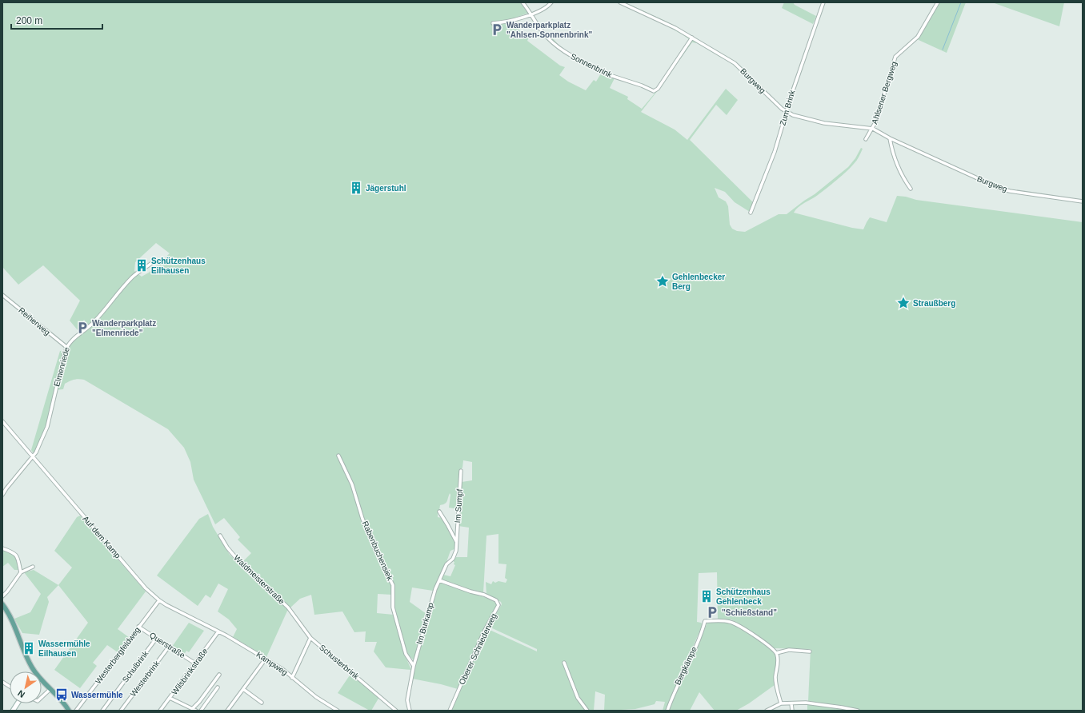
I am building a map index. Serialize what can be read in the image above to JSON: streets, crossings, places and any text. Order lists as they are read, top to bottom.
{
  "streets": {
    "street": [
      "Sonnenbrink",
      "Burgweg",
      "Ahlsener Bergweg",
      "Zum Brink",
      "Reiherweg",
      "Elmenriede",
      "Im Sumpf",
      "Auf dem Kamp",
      "Rabenbuchensiek",
      "Waldmeisterstraße",
      "Im Burkamp",
      "Querstraße",
      "Oberer Schniederweg",
      "Westerbergfeldweg",
      "Schusterbrink",
      "Kampweg",
      "Bergkämpe",
      "Schulbrink",
      "Wilsbrinkstraße",
      "Westerbrink"
    ]
  },
  "crossings": [
    ["Sonnenbrink", "Burgweg"],
    ["Burgweg", "Ahlsener Bergweg"],
    ["Burgweg", "Zum Brink"],
    ["Reiherweg", "Elmenriede"],
    ["Elmenriede", "Auf dem Kamp"],
    ["Im Sumpf", "Im Burkamp"],
    ["Auf dem Kamp", "Westerbergfeldweg"],
    ["Auf dem Kamp", "Kampweg"],
    ["Auf dem Kamp", "Wilsbrinkstraße"],
    ["Rabenbuchensiek", "Im Burkamp"],
    ["Waldmeisterstraße", "Schusterbrink"],
    ["Im Burkamp", "Oberer Schniederweg"],
    ["Querstraße", "Westerbergfeldweg"],
    ["Querstraße", "Schulbrink"],
    ["Querstraße", "Wilsbrinkstraße"],
    ["Querstraße", "Westerbrink"],
    ["Kampweg", "Wilsbrinkstraße"]
  ],
  "places": {
    "parking": ["Wanderparkplatz \"Ahlsen-Sonnenbrink\"", "Wanderparkplatz \"Elmenriede\"", "\"Schießstand\""],
    "building": [
      "Jägerstuhl",
      "Schützenhaus Eilhausen",
      "Schützenhaus Gehlenbeck",
      "Wassermühle Eilhausen"
    ],
    "place": ["Gehlenbecker Berg", "Straußberg"],
    "bus stop": ["Wassermühle"]
  },
  "scale_bar": "200 m",
  "north": "bottom left"
}
